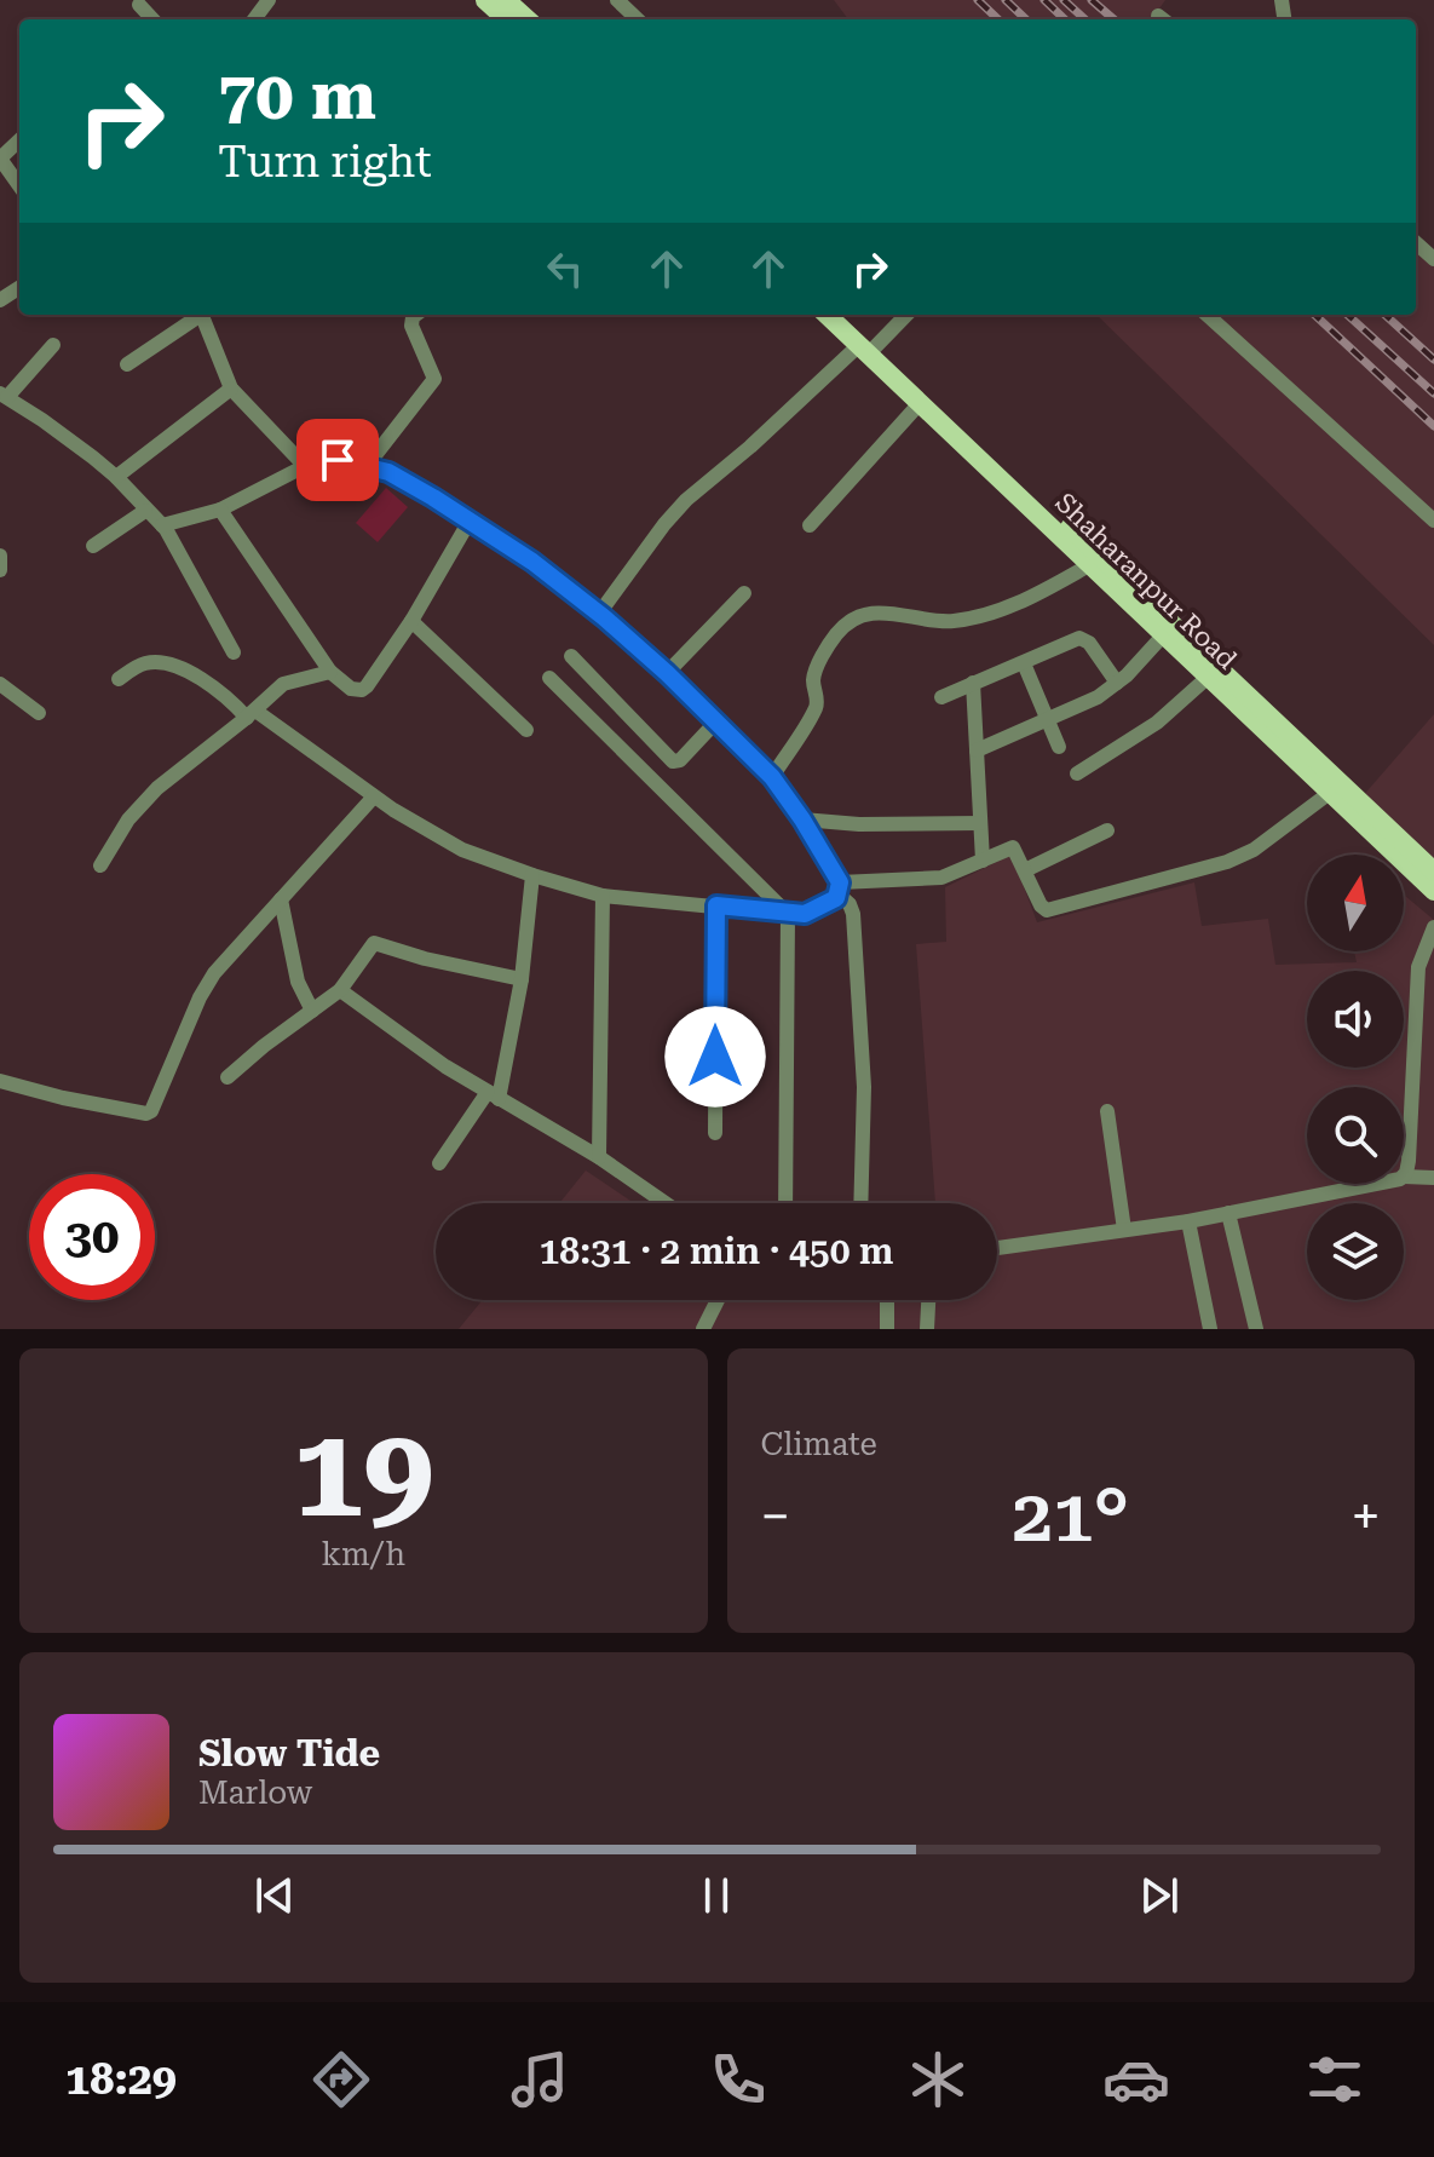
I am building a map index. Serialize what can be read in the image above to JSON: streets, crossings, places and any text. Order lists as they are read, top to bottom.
{
  "streets": {
    "main road": ["Shaharanpur Road"]
  },
  "north": "top",
  "page": {
    "turn": ["70 m", "Turn right"],
    "limit": "30",
    "trip": "18:31 · 2 min · 450 m",
    "tile": [
      ["19", "km/h"],
      "Climate"
    ],
    "heat": ["−", "21°", "+"],
    "song": ["Slow Tide", "Marlow"],
    "tabs": "18:29"
  }
}
